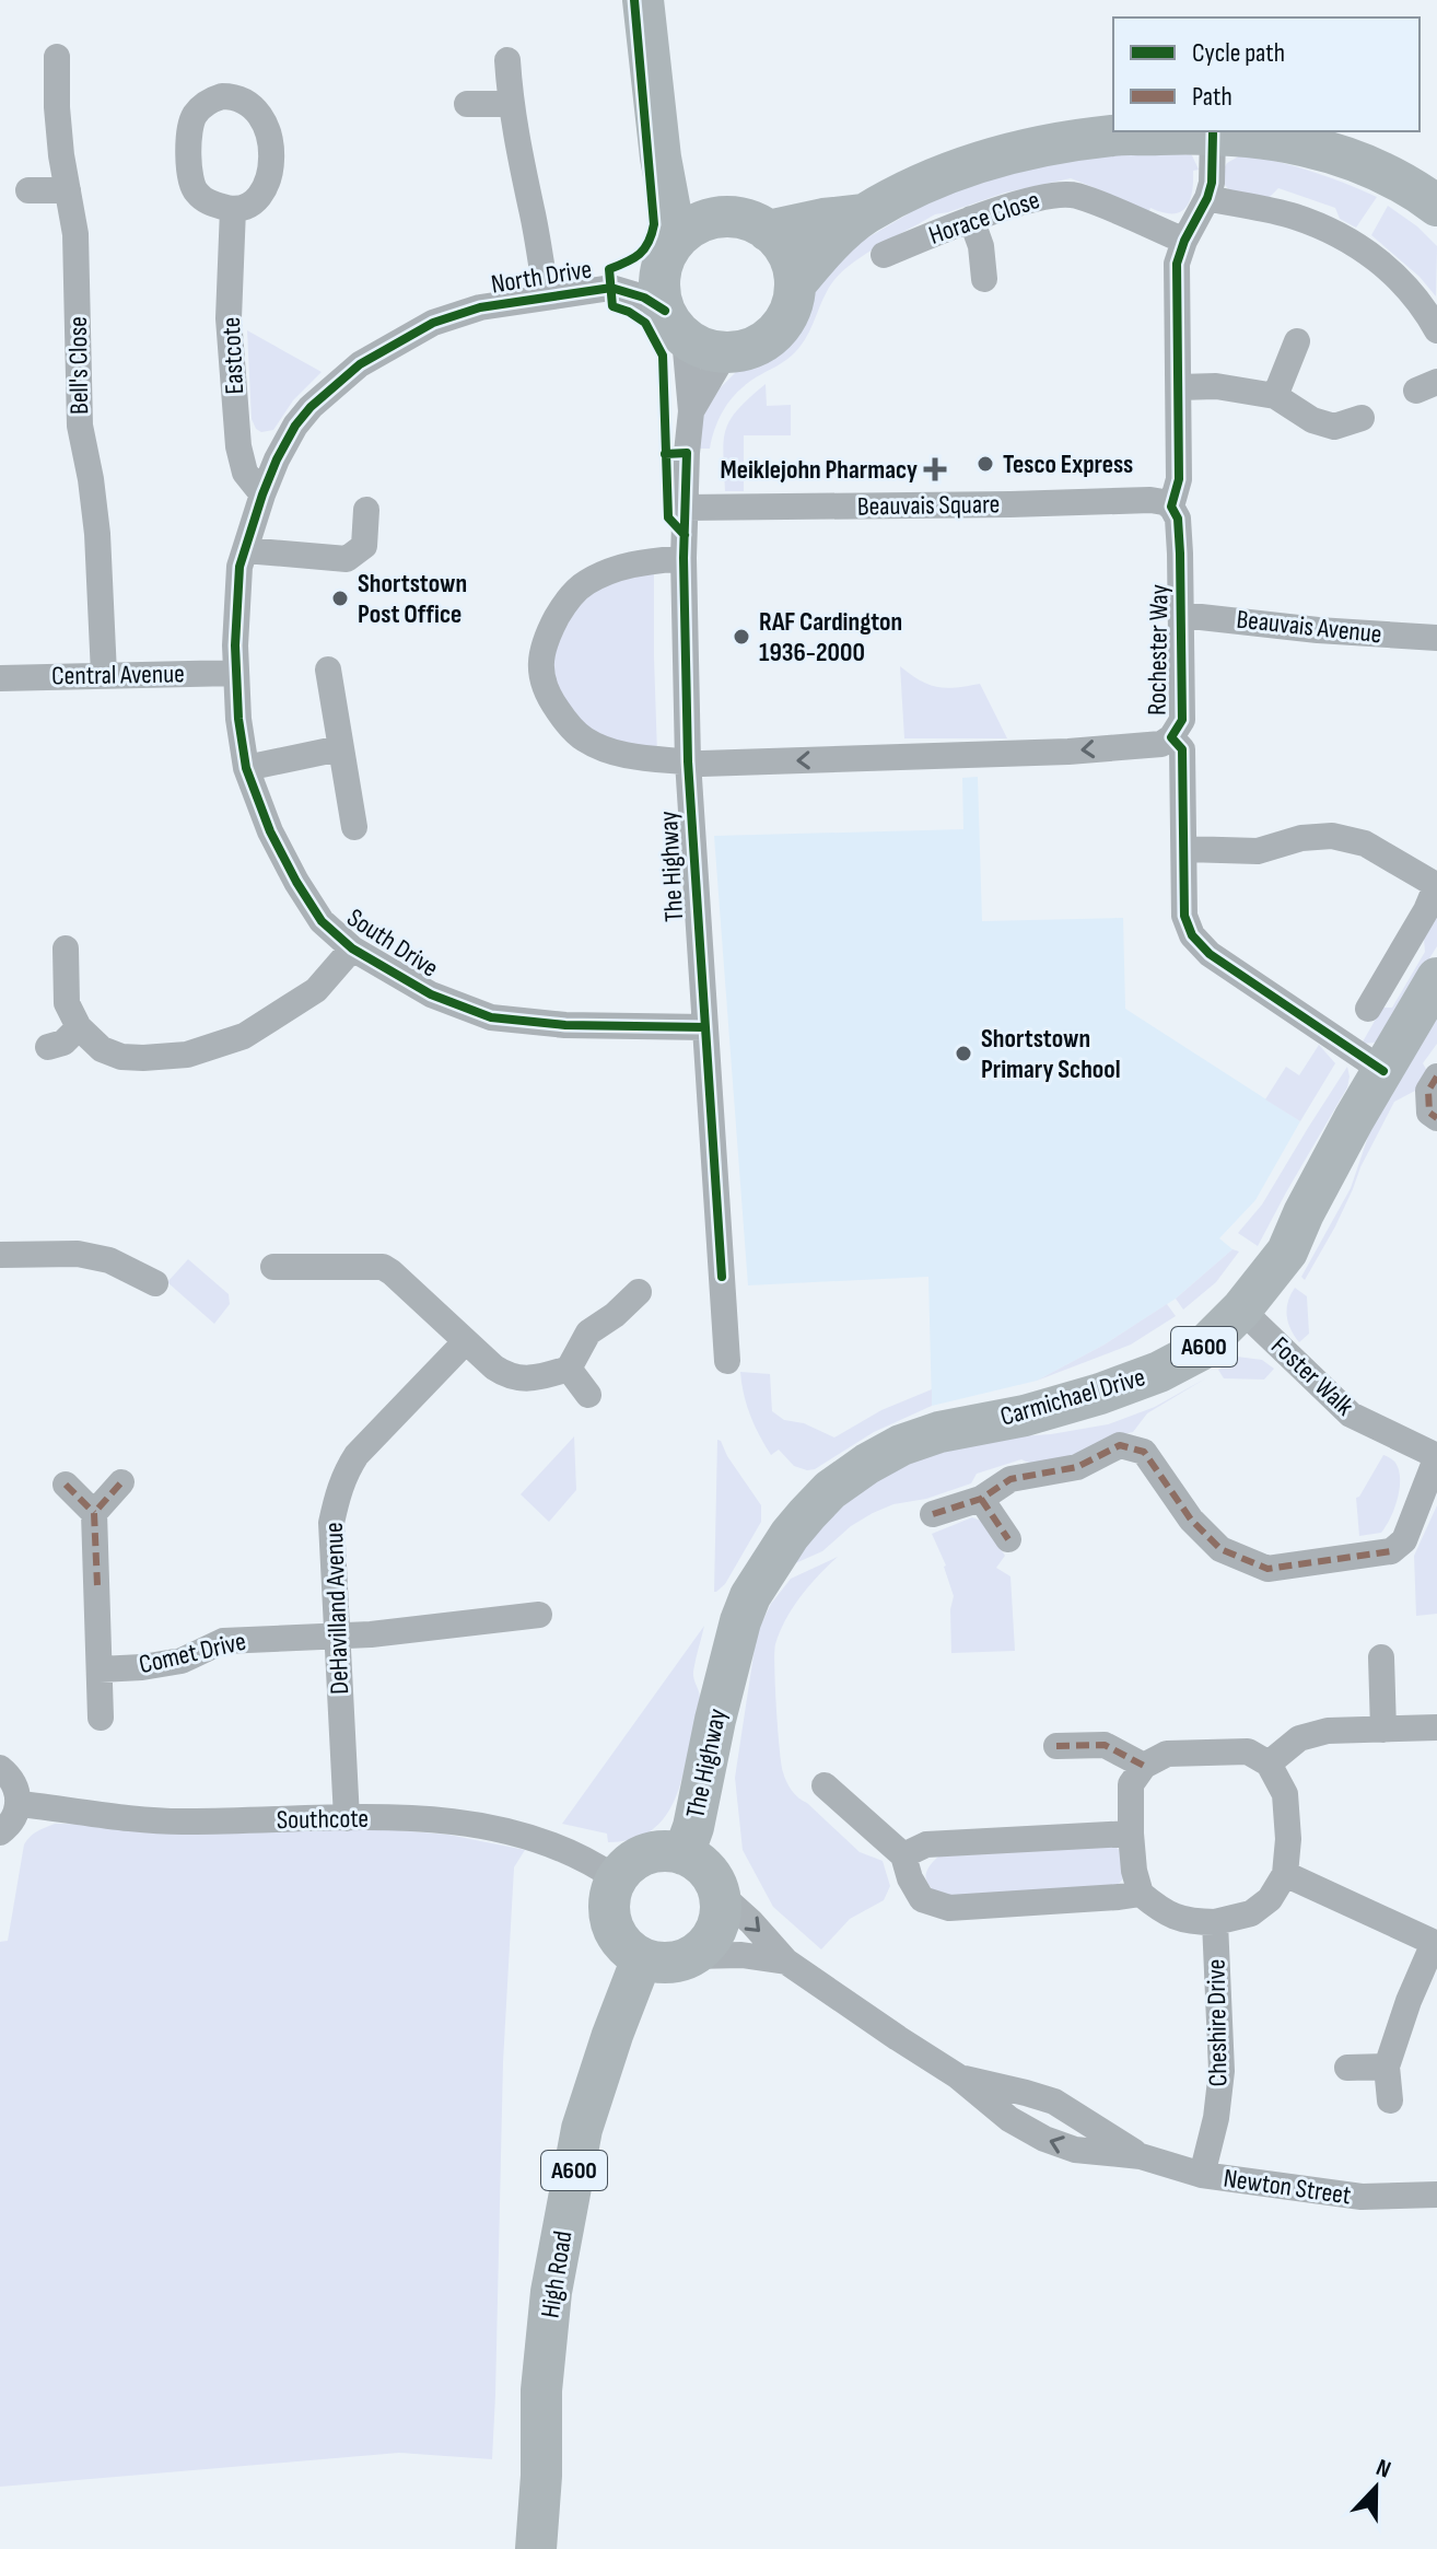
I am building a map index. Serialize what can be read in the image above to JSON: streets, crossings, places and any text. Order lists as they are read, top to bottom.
{
  "streets": {
    "main road": [
      "The Highway",
      "A600",
      "Carmichael Drive",
      "High Road"
    ],
    "street": [
      "Horace Close",
      "North Drive",
      "Eastcote",
      "Bell's Close",
      "Beauvais Square",
      "Beauvais Avenue",
      "Rochester Way",
      "Central Avenue",
      "South Drive",
      "Foster Walk",
      "DeHavilland Avenue",
      "Comet Drive",
      "Southcote",
      "Cheshire Drive",
      "Newton Street"
    ]
  },
  "crossings": [
    ["Horace Close", "Rochester Way"],
    ["North Drive", "Eastcote"],
    ["North Drive", "Central Avenue"],
    ["North Drive", "The Highway"],
    ["North Drive", "South Drive"],
    ["Bell's Close", "Central Avenue"],
    ["Beauvais Square", "Rochester Way"],
    ["Beauvais Square", "The Highway"],
    ["Beauvais Avenue", "Rochester Way"],
    ["Rochester Way", "Carmichael Drive"],
    ["Central Avenue", "South Drive"],
    ["The Highway", "South Drive"],
    ["The Highway", "Carmichael Drive"],
    ["The Highway", "Southcote"],
    ["The Highway", "High Road"],
    ["Foster Walk", "Carmichael Drive"],
    ["DeHavilland Avenue", "Comet Drive"],
    ["DeHavilland Avenue", "Southcote"],
    ["Southcote", "High Road"],
    ["Cheshire Drive", "Newton Street"]
  ],
  "places": {
    "other": [
      "Tesco Express",
      "Shortstown Post Office",
      "RAF Cardington 1936-2000",
      "Shortstown Primary School"
    ],
    "health": ["Meiklejohn Pharmacy"]
  },
  "legend": ["Cycle path", "Path"],
  "north": "top"
}
